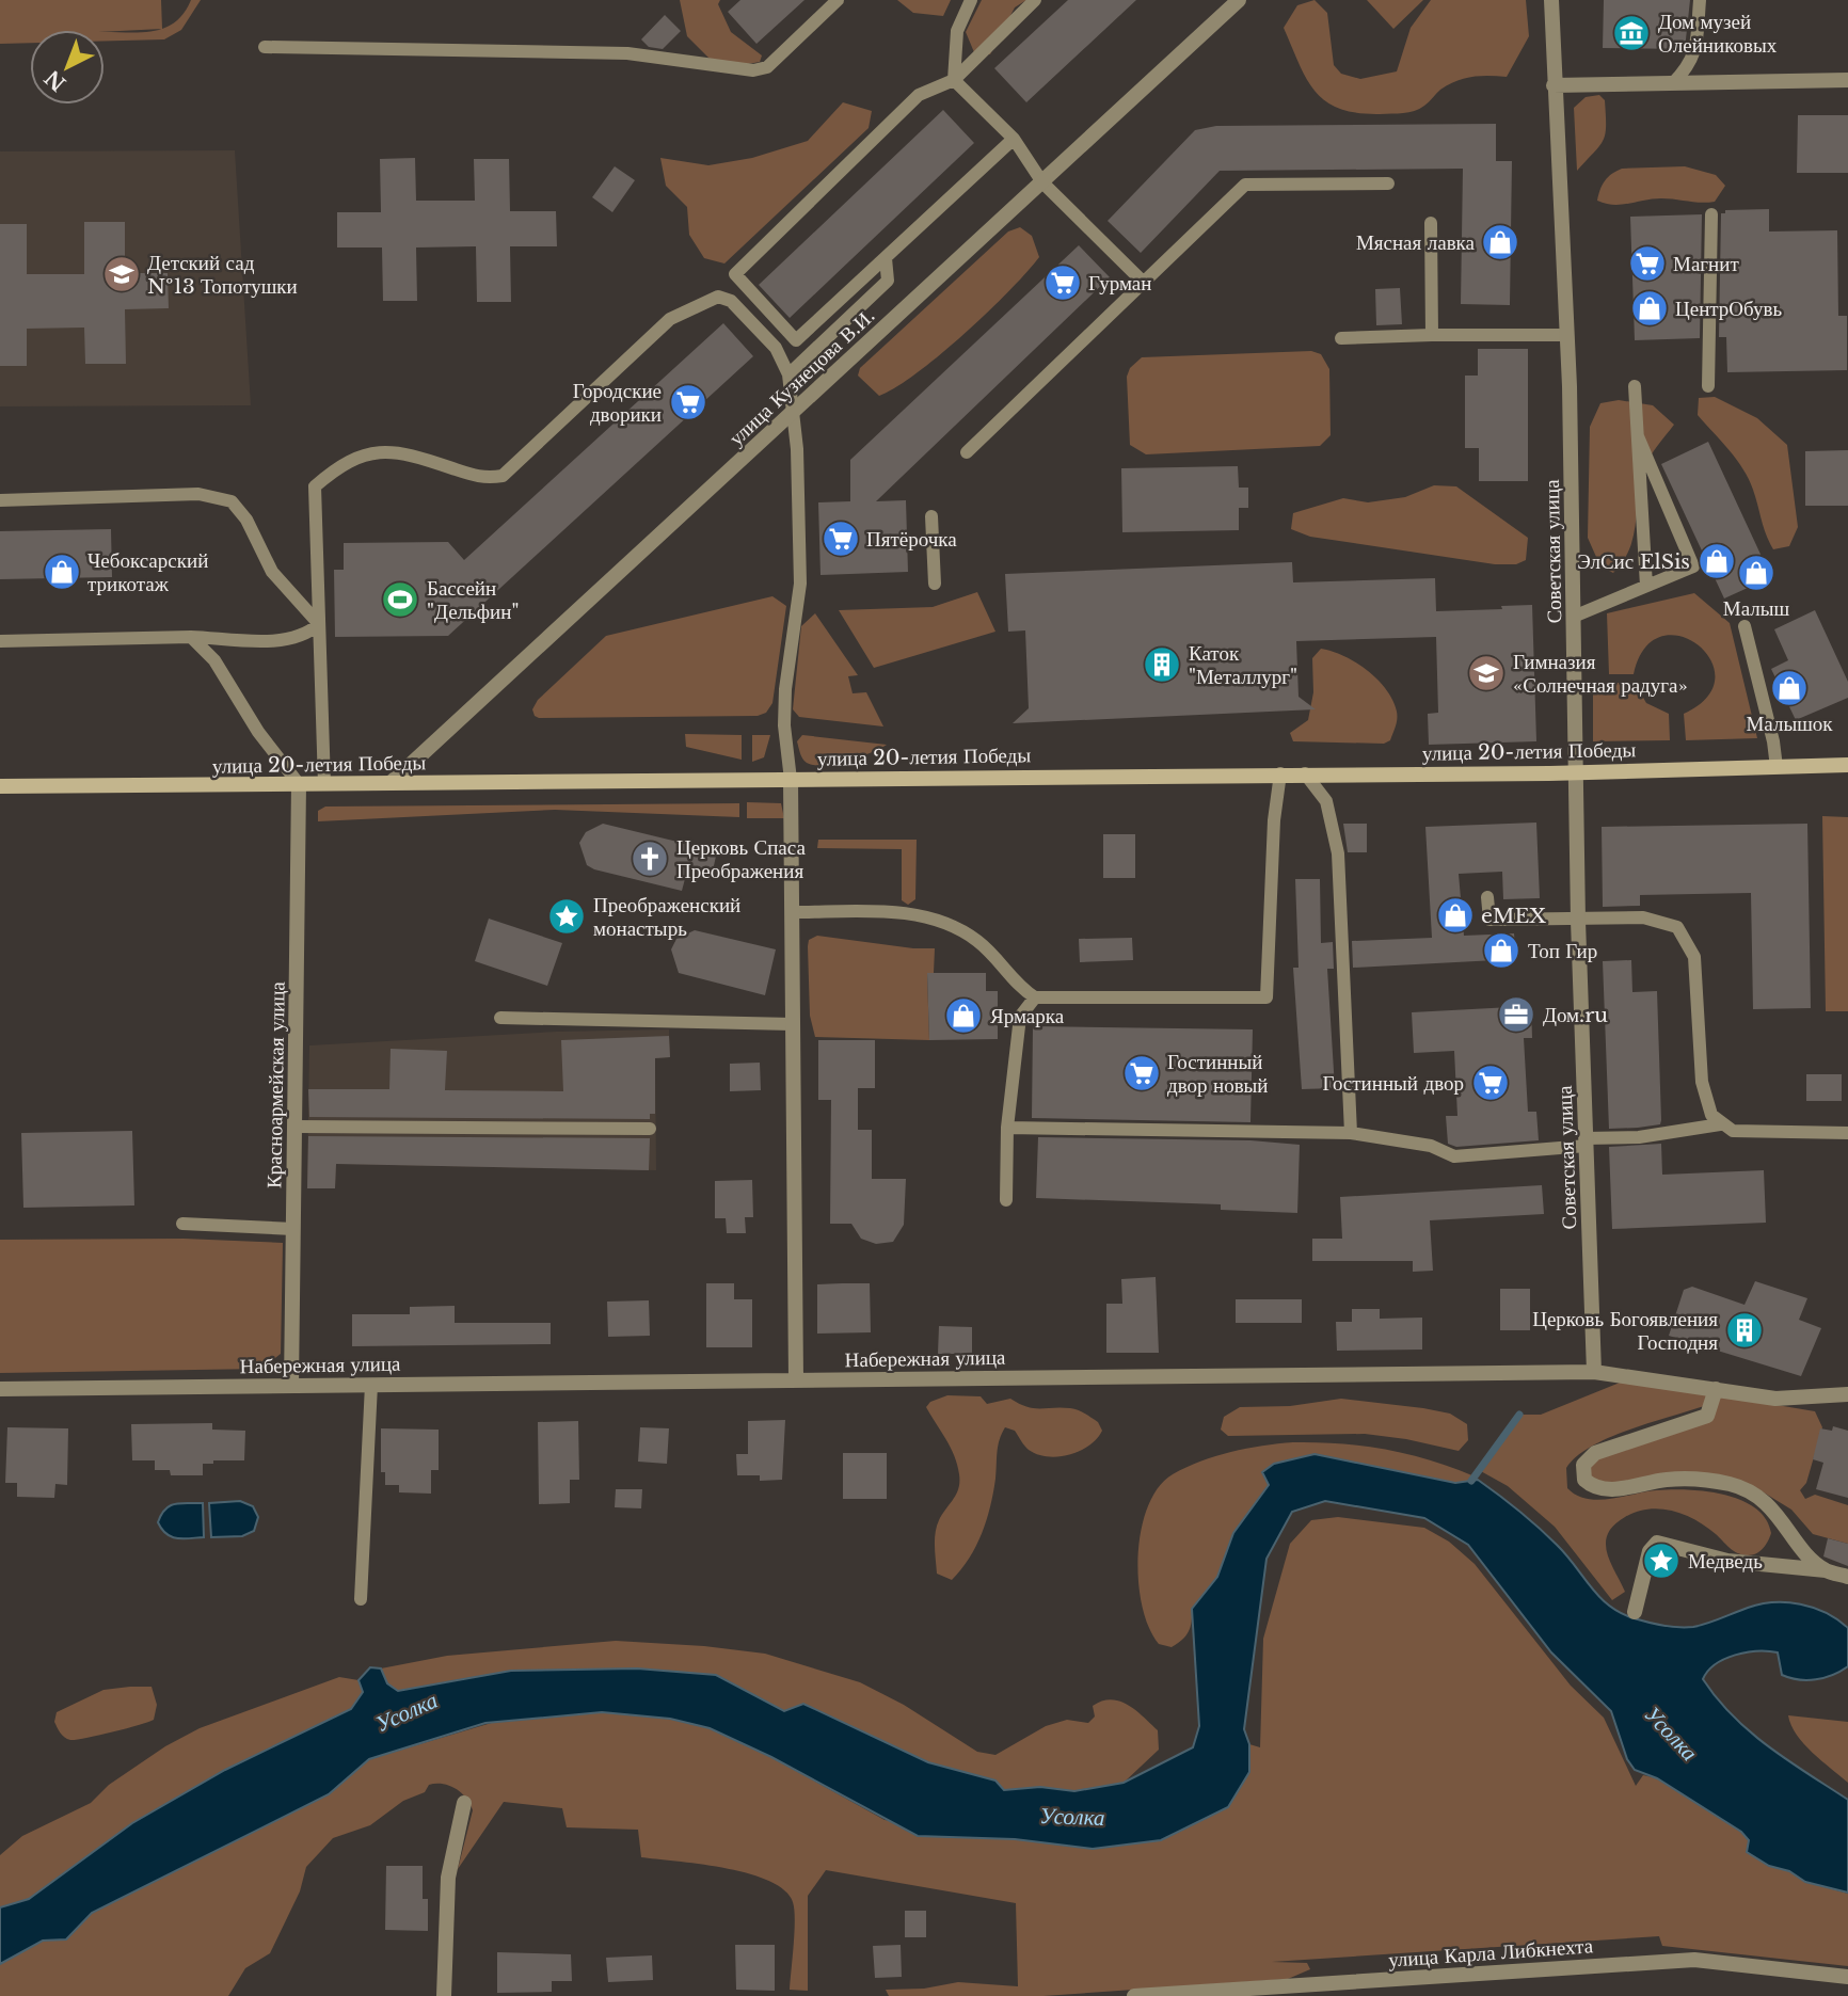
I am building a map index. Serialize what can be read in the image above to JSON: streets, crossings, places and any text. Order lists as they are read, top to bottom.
{
  "streets": {
    "street": [
      "улица Кузнецова В.И.",
      "Советская улица",
      "улица 20-летия Победы",
      "Красноармейская улица",
      "Набережная улица",
      "улица Карла Либкнехта"
    ]
  },
  "crossings": [
    ["улица Кузнецова В.И.", "улица 20-летия Победы"],
    ["Советская улица", "улица 20-летия Победы"],
    ["Советская улица", "Набережная улица"],
    ["улица 20-летия Победы", "Красноармейская улица"],
    ["Красноармейская улица", "Набережная улица"]
  ],
  "water": ["Усолка"],
  "places": {
    "museum": ["Дом музей Олейниковых"],
    "shop": [
      "Мясная лавка",
      "ЦентрОбувь",
      "ЭлСис ElSis",
      "Чебоксарский трикотаж",
      "Малыш",
      "Малышок",
      "eMEX",
      "Топ Гир",
      "Ярмарка"
    ],
    "supermarket": [
      "Магнит",
      "Гурман",
      "Городские дворики",
      "Пятёрочка",
      "Гостинный двор новый",
      "Гостинный двор"
    ],
    "school or university": ["Детский сад №13 Топотушки", "Гимназия «Солнечная радуга»"],
    "sports": ["Бассейн \"Дельфин\""],
    "building": ["Каток \"Металлург\"", "Церковь Богоявления Господня"],
    "church": ["Церковь Спаса Преображения"],
    "place": ["Преображенский монастырь", "Медведь"],
    "office": ["Дом.ru"]
  },
  "north": "bottom left"
}
